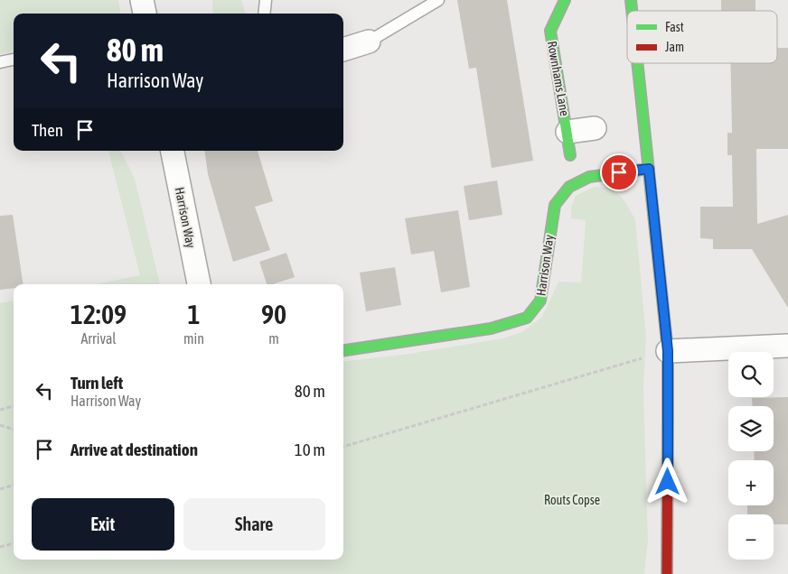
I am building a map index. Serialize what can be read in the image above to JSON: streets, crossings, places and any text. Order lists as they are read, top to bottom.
{
  "streets": {
    "street": ["Rownhams Lane", "Harrison Way"]
  },
  "parks": ["Routs Copse"],
  "legend": ["Fast", "Jam"],
  "page": {
    "turn": ["80 m", "Harrison Way"],
    "then": "Then",
    "eta": [
      "12:09",
      "Arrival",
      "1",
      "min",
      "90",
      "m"
    ],
    "map_buttons": ["+", "−"],
    "list": [
      {
        "name": "Turn left",
        "note": "Harrison Way",
        "value": "80 m"
      },
      {
        "name": "Arrive at destination",
        "value": "10 m"
      }
    ],
    "buttons": ["Exit", "Share"]
  }
}
